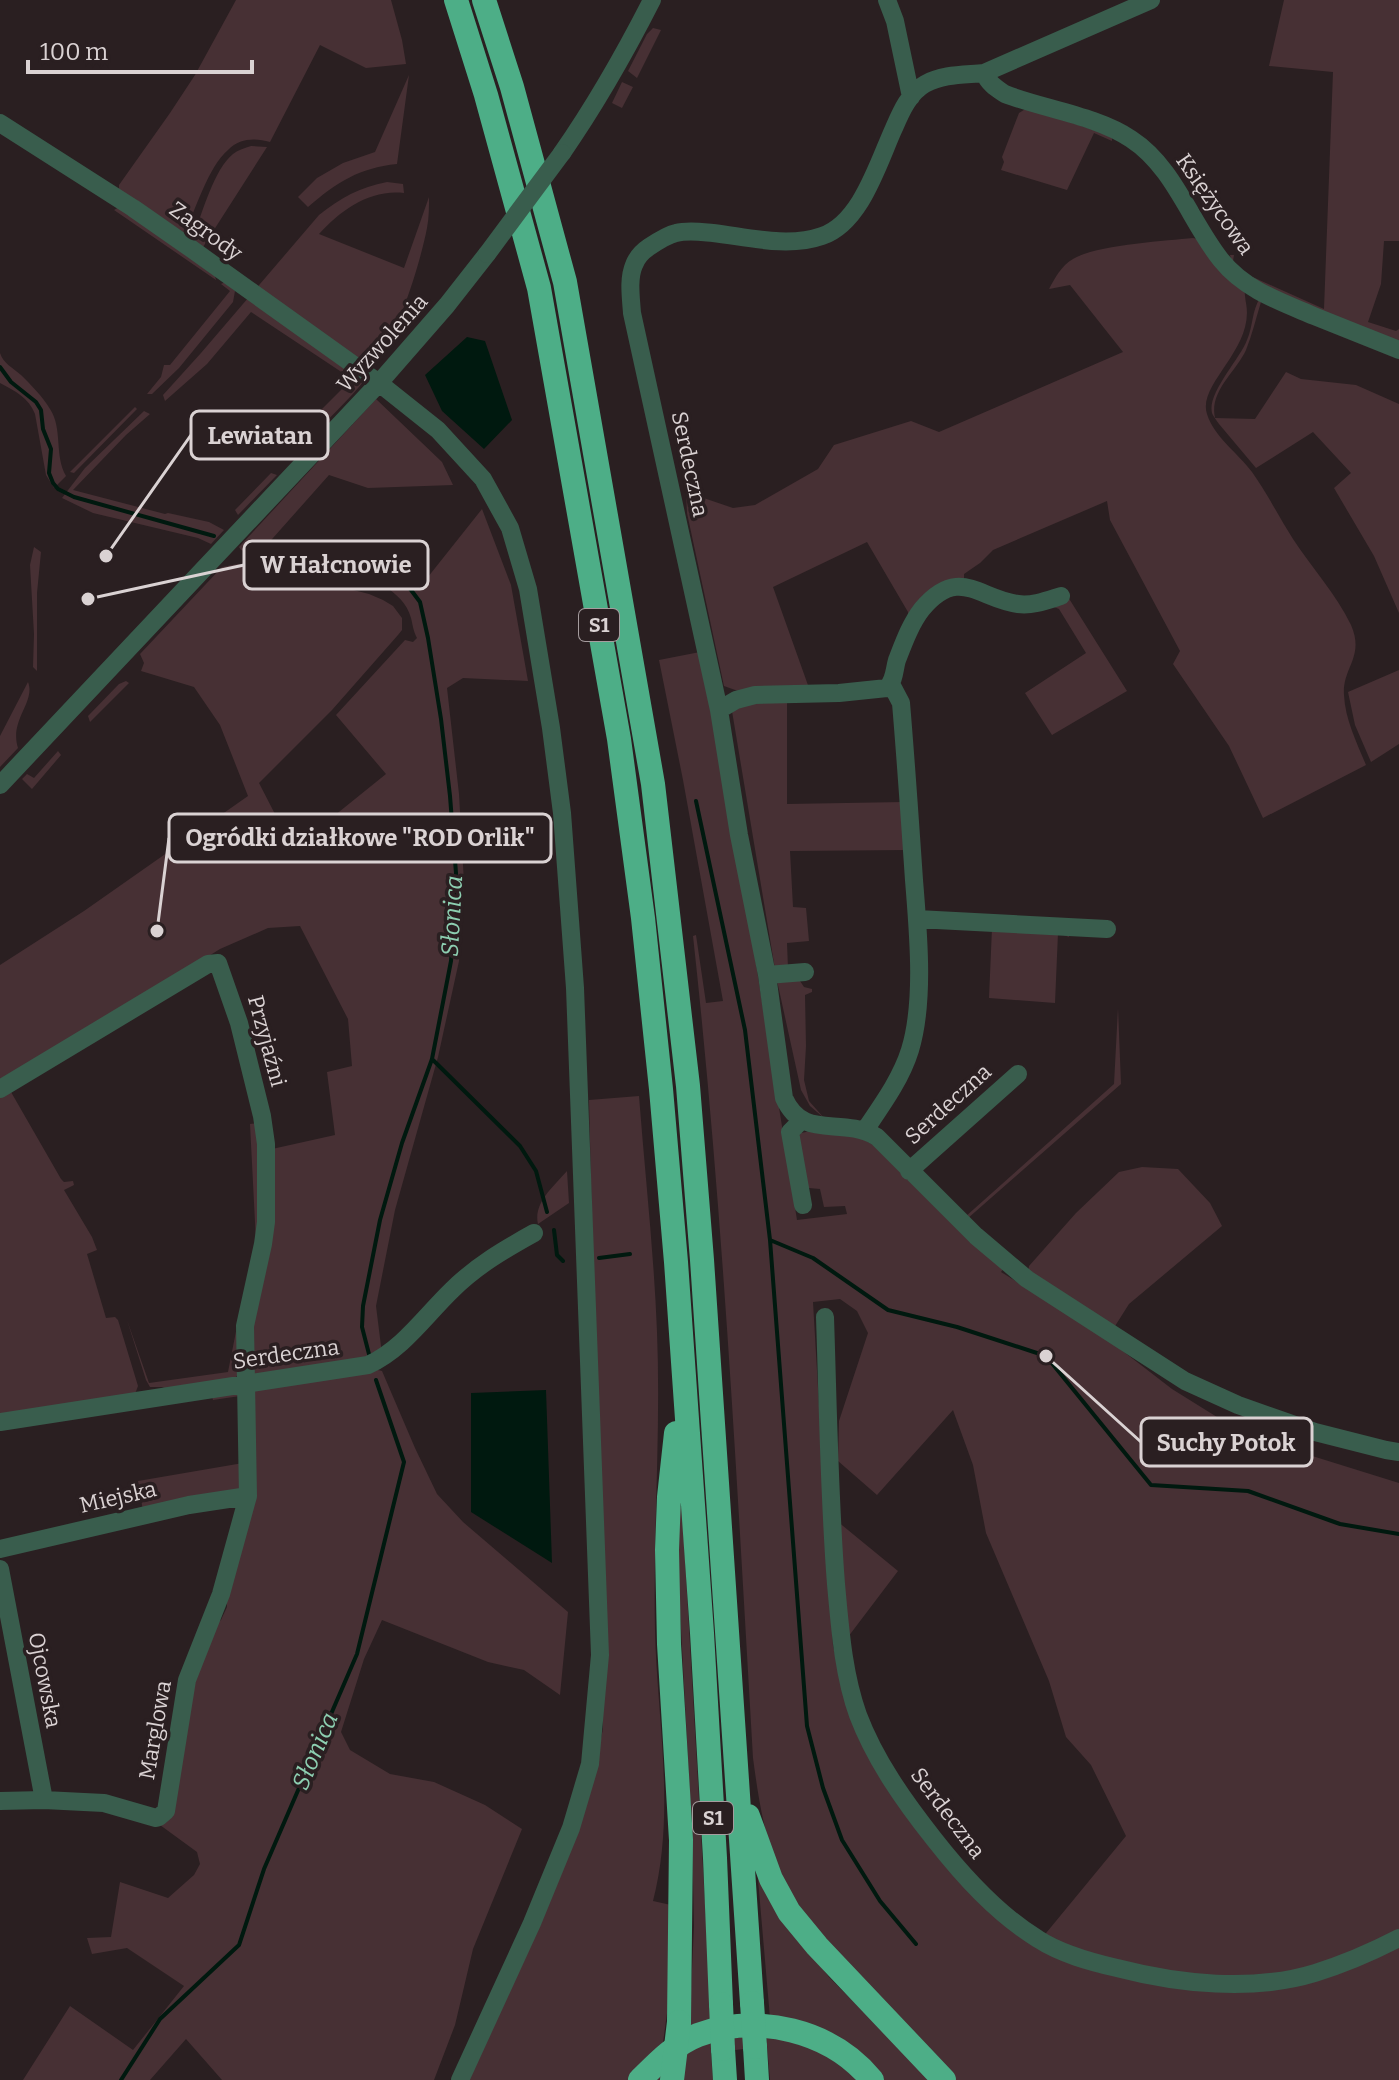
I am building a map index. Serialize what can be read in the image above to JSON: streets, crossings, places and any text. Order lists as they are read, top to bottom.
{
  "streets": {
    "highway": ["S1"],
    "street": [
      "Księżycowa",
      "Zagrody",
      "Wyzwolenia",
      "Serdeczna",
      "Przyjaźni",
      "Miejska",
      "Ojcowska",
      "Marglowa"
    ]
  },
  "crossings": [
    ["Zagrody", "Wyzwolenia"],
    ["Serdeczna", "Przyjaźni"],
    ["Miejska", "Marglowa"],
    ["Ojcowska", "Marglowa"]
  ],
  "water": ["Słonica"],
  "places": [
    "Lewiatan",
    "W Hałcnowie",
    "Ogródki działkowe \"ROD Orlik\"",
    "Suchy Potok"
  ],
  "scale_bar": "100 m"
}
